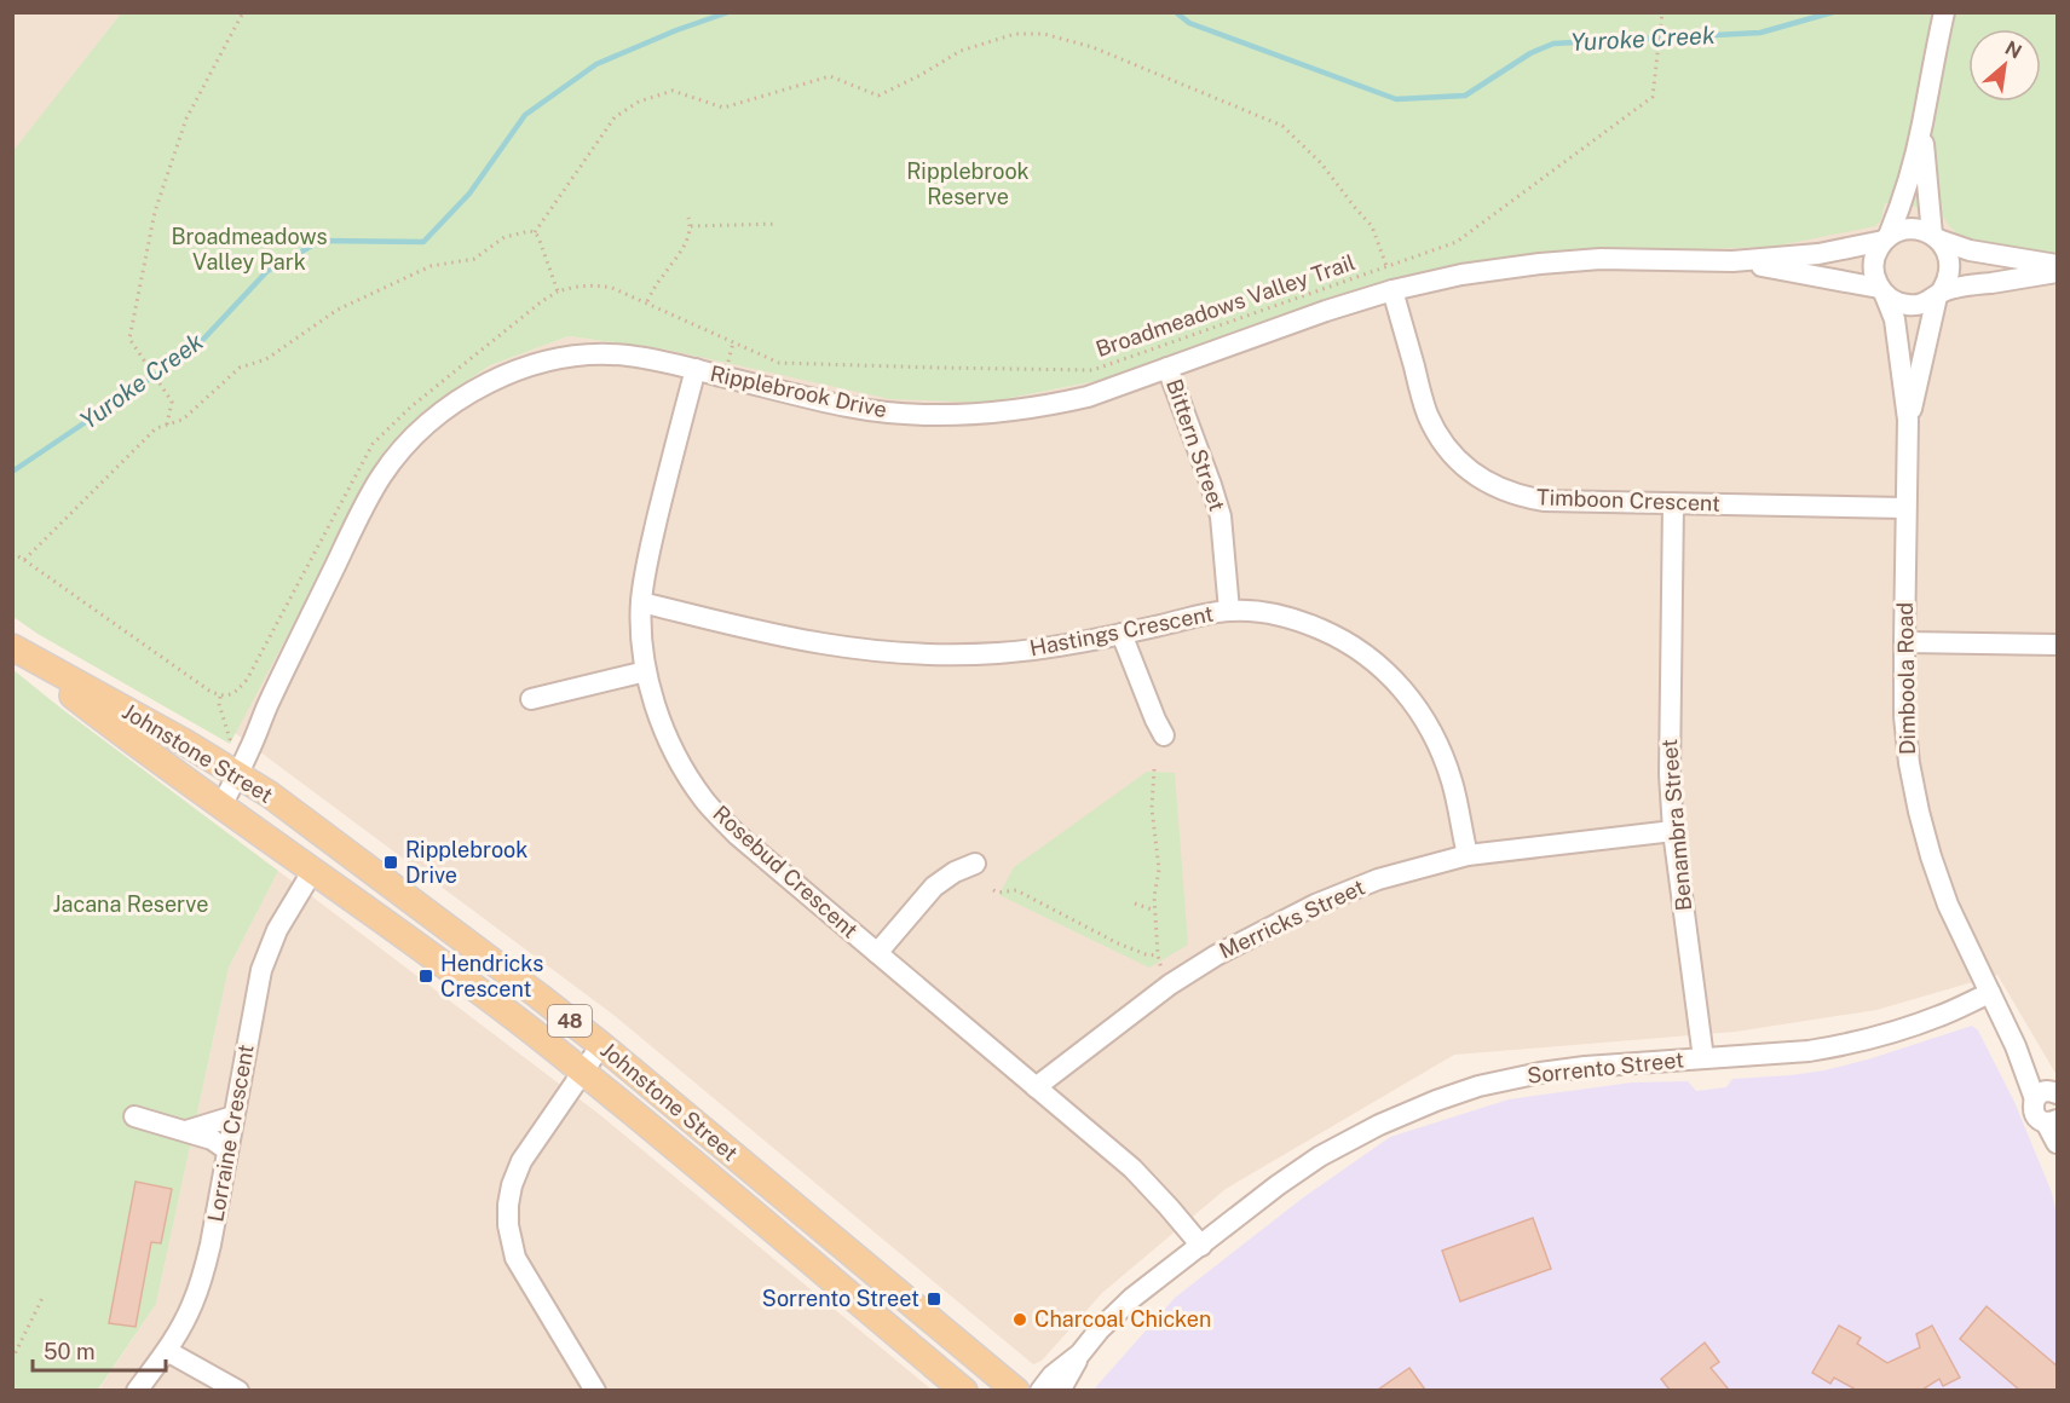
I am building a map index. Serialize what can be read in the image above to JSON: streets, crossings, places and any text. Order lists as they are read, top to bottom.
{
  "streets": {
    "main road": ["Johnstone Street", "48"],
    "street": [
      "Ripplebrook Drive",
      "Bittern Street",
      "Timboon Crescent",
      "Hastings Crescent",
      "Dimboola Road",
      "Benambra Street",
      "Rosebud Crescent",
      "Merricks Street",
      "Sorrento Street",
      "Lorraine Crescent"
    ],
    "path": ["Broadmeadows Valley Trail"]
  },
  "crossings": [
    ["Ripplebrook Drive", "Bittern Street"],
    ["Ripplebrook Drive", "Timboon Crescent"],
    ["Ripplebrook Drive", "Dimboola Road"],
    ["Ripplebrook Drive", "Johnstone Street"],
    ["Ripplebrook Drive", "Rosebud Crescent"],
    ["Bittern Street", "Hastings Crescent"],
    ["Timboon Crescent", "Dimboola Road"],
    ["Timboon Crescent", "Benambra Street"],
    ["Hastings Crescent", "Rosebud Crescent"],
    ["Hastings Crescent", "Merricks Street"],
    ["Dimboola Road", "Sorrento Street"],
    ["Johnstone Street", "Lorraine Crescent"],
    ["Benambra Street", "Merricks Street"],
    ["Benambra Street", "Sorrento Street"],
    ["Rosebud Crescent", "Merricks Street"],
    ["Rosebud Crescent", "Sorrento Street"]
  ],
  "water": ["Yuroke Creek"],
  "parks": ["Ripplebrook Reserve", "Broadmeadows Valley Park", "Jacana Reserve"],
  "places": {
    "transit": ["Ripplebrook Drive", "Hendricks Crescent", "Sorrento Street"],
    "other": ["Charcoal Chicken"]
  },
  "scale_bar": "50 m",
  "north": "top right"
}
